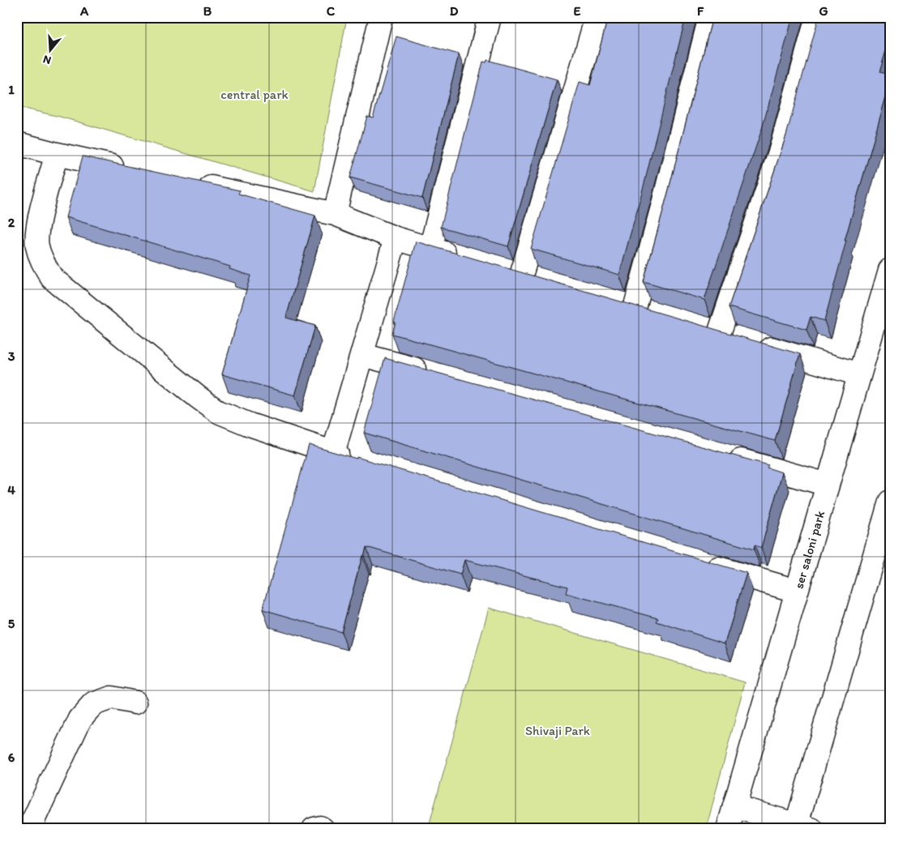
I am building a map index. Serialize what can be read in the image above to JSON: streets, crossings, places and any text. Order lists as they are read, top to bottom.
{
  "streets": {
    "street": ["ser saloni park"]
  },
  "parks": ["central park", "Shivaji Park"],
  "north": "bottom",
  "grid": {
    "columns": [
      "A",
      "B",
      "C",
      "D",
      "E",
      "F",
      "G"
    ],
    "rows": [
      "1",
      "2",
      "3",
      "4",
      "5",
      "6"
    ]
  }
}
